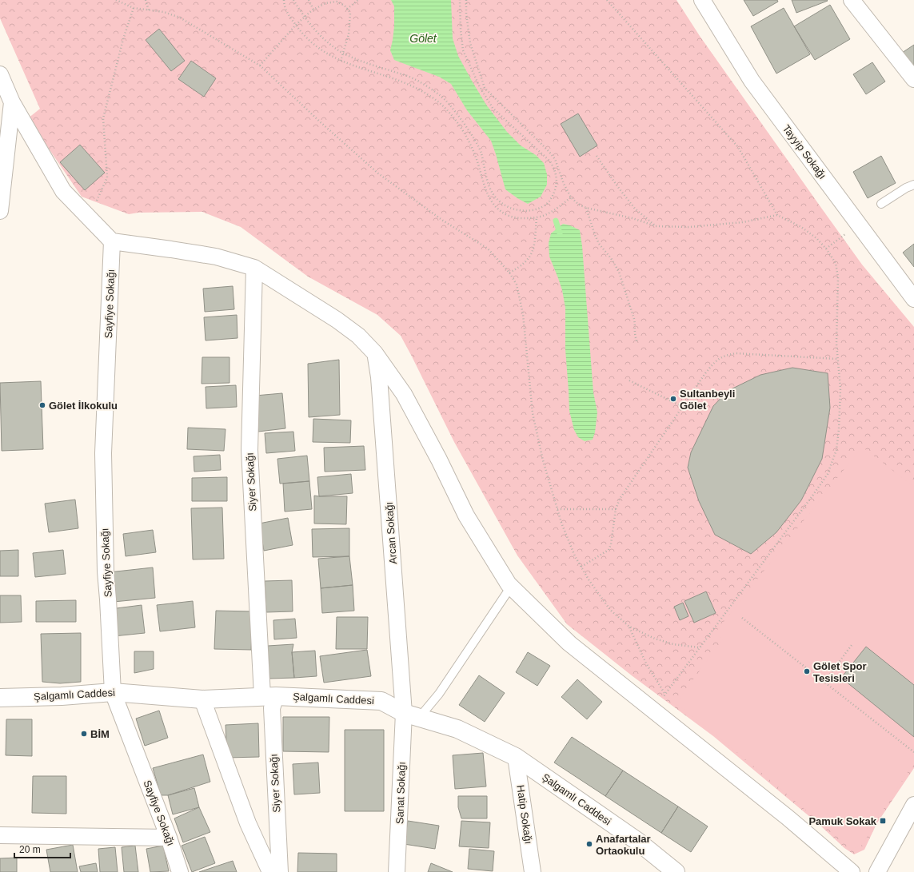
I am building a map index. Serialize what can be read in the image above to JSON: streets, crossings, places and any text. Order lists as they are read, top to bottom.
{
  "streets": {
    "street": [
      "Tayyip Sokağı",
      "Sayfiye Sokağı",
      "Siyer Sokağı",
      "Arcan Sokağı",
      "Şalgamlı Caddesi",
      "Sanat Sokağı",
      "Hatip Sokağı"
    ]
  },
  "crossings": [
    ["Sayfiye Sokağı", "Şalgamlı Caddesi"],
    ["Siyer Sokağı", "Şalgamlı Caddesi"],
    ["Arcan Sokağı", "Şalgamlı Caddesi"],
    ["Arcan Sokağı", "Sanat Sokağı"],
    ["Şalgamlı Caddesi", "Sanat Sokağı"],
    ["Şalgamlı Caddesi", "Hatip Sokağı"]
  ],
  "water": ["Gölet"],
  "places": {
    "other": [
      "Sultanbeyli Gölet",
      "Gölet İlkokulu",
      "Gölet Spor Tesisleri",
      "BİM",
      "Anafartalar Ortaokulu"
    ],
    "transit": ["Pamuk Sokak"]
  },
  "scale_bar": "20 m"
}
